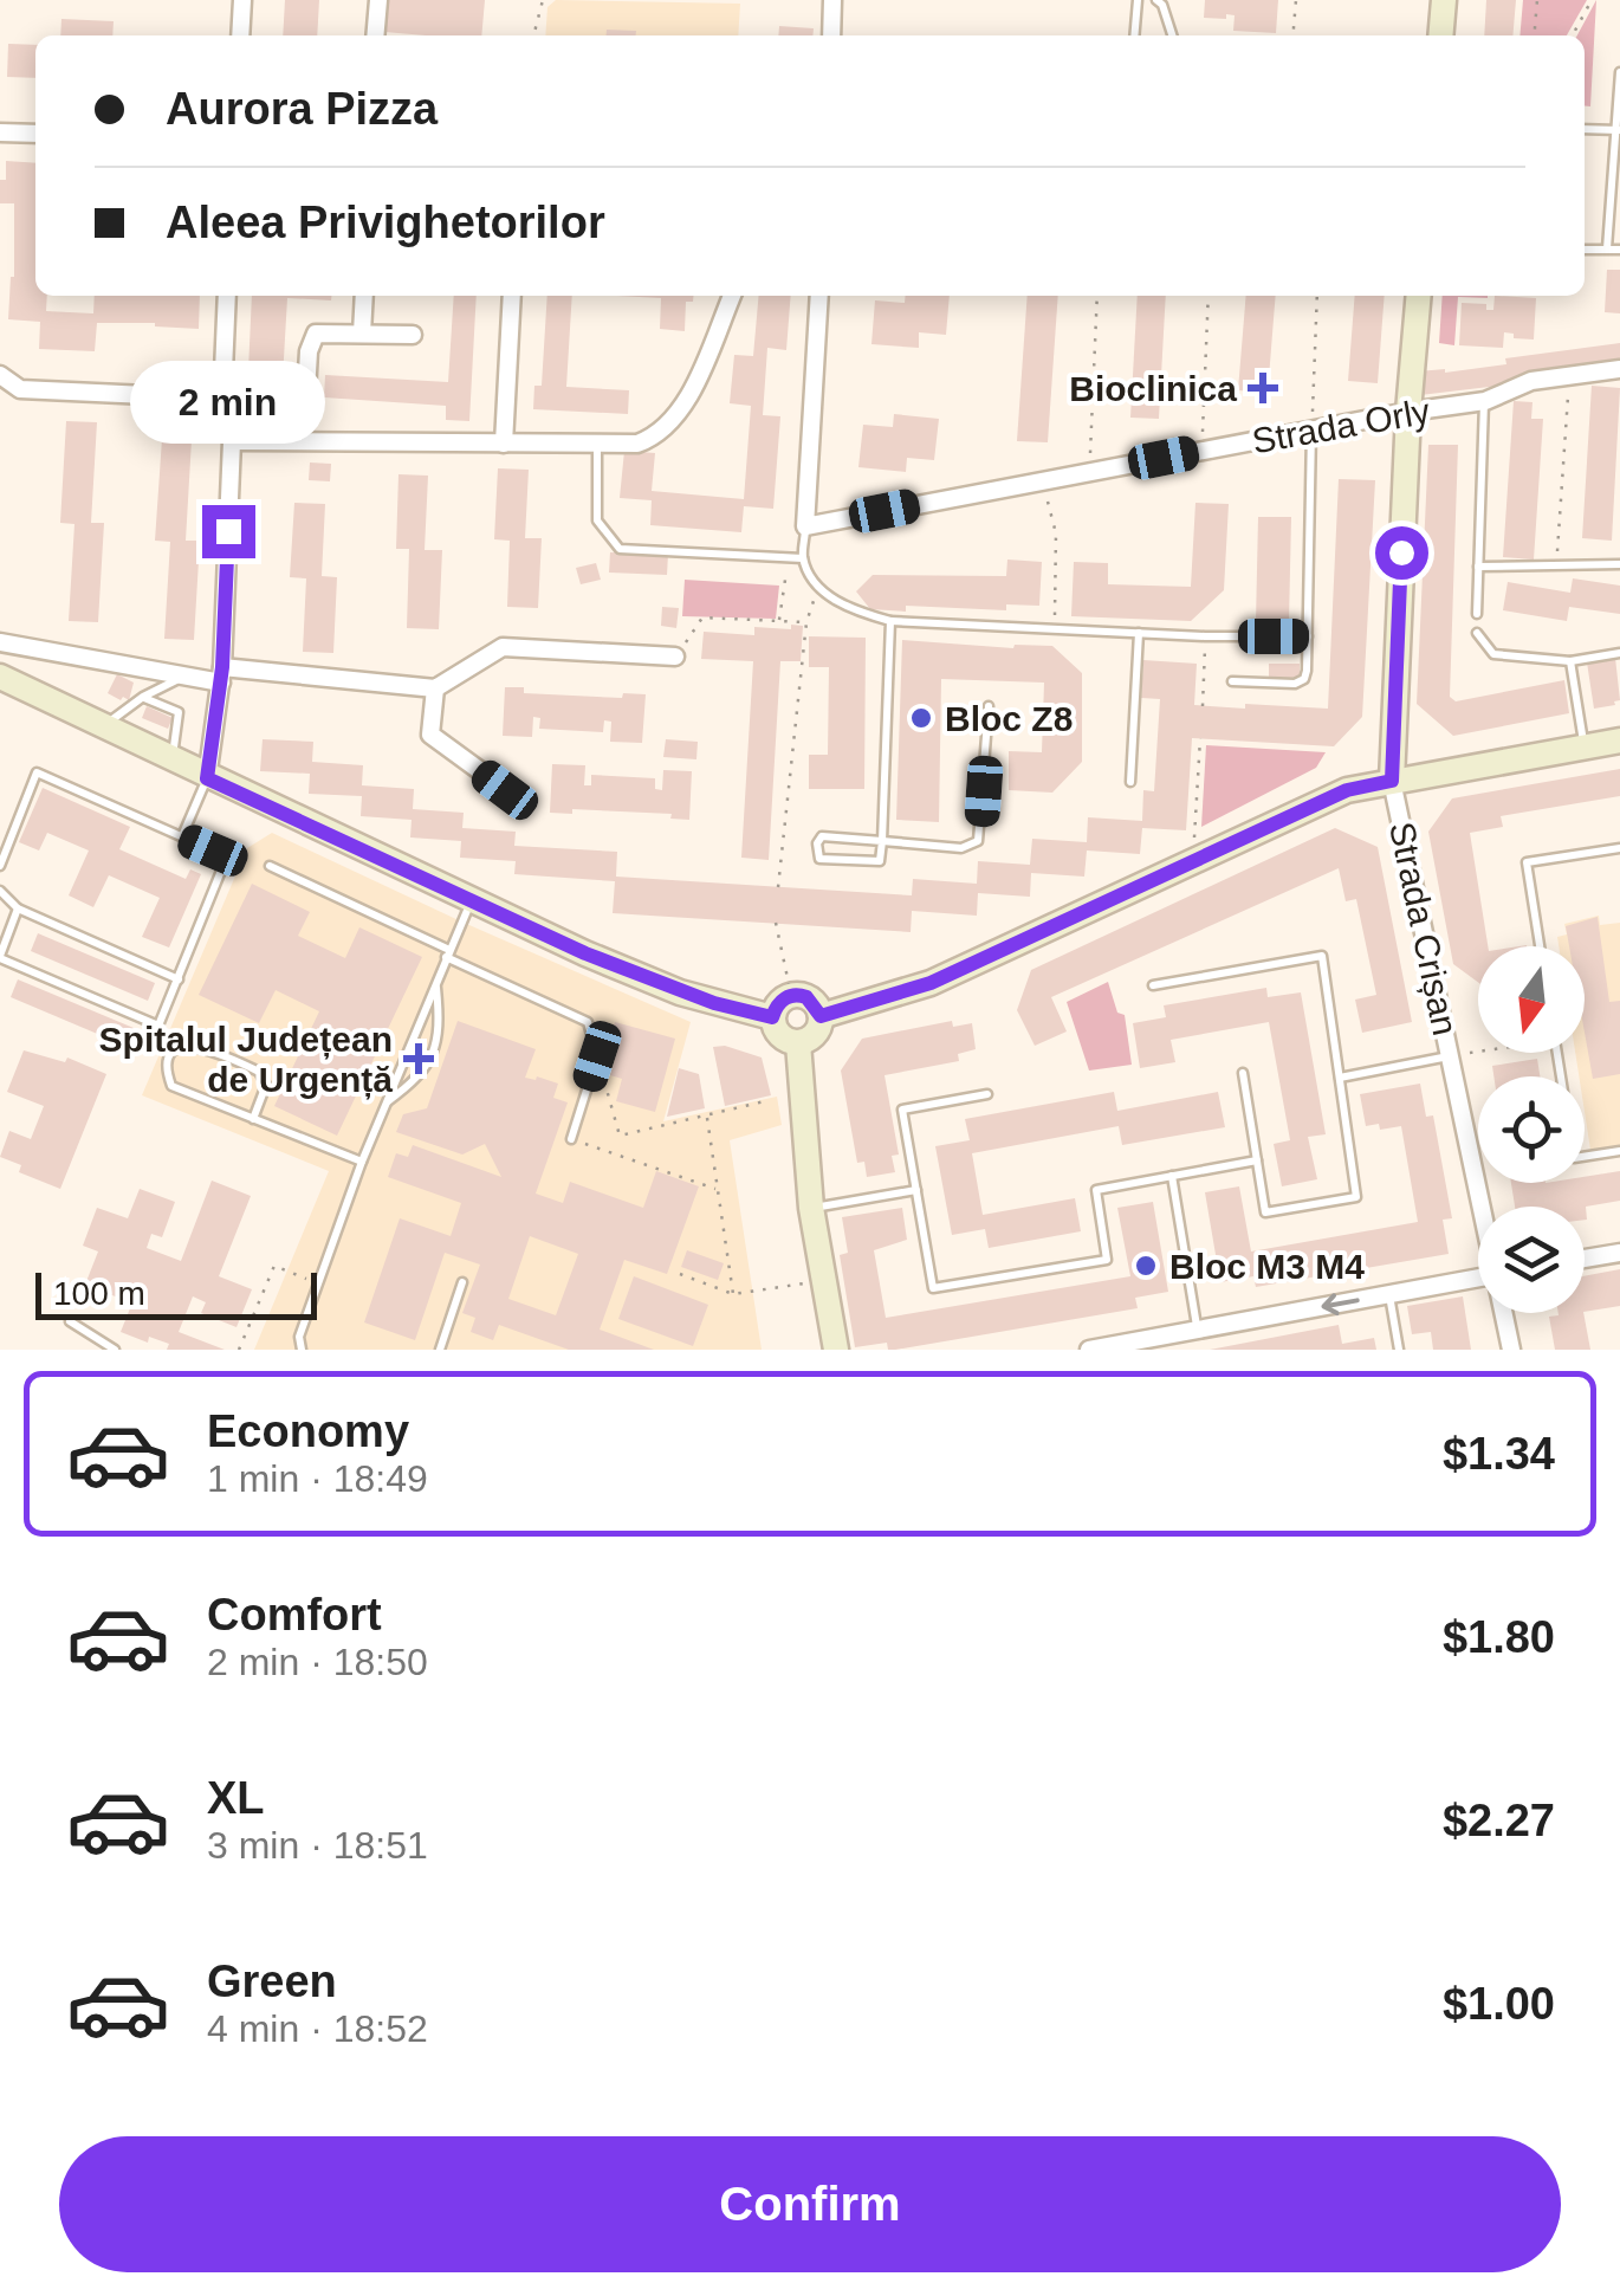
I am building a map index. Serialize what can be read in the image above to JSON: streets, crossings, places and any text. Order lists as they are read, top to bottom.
{
  "streets": {
    "main road": ["Strada Crișan"],
    "street": ["Strada Orly"]
  },
  "crossings": [
    ["Strada Orly", "Strada Crișan"]
  ],
  "places": {
    "health": ["Bioclinica", "Spitalul Județean de Urgență"],
    "other": ["Bloc Z8", "Bloc M3 M4"]
  },
  "scale_bar": "100 m",
  "north": "bottom",
  "page": {
    "banner": ["Aurora Pizza", "Aleea Privighetorilor"],
    "bubble": "2 min",
    "scale": "100 m",
    "list": [
      {
        "name": "Economy",
        "note": "1 min · 18:49",
        "value": "$1.34"
      },
      {
        "name": "Comfort",
        "note": "2 min · 18:50",
        "value": "$1.80"
      },
      {
        "name": "XL",
        "note": "3 min · 18:51",
        "value": "$2.27"
      },
      {
        "name": "Green",
        "note": "4 min · 18:52",
        "value": "$1.00"
      }
    ],
    "buttons": "Confirm"
  }
}
